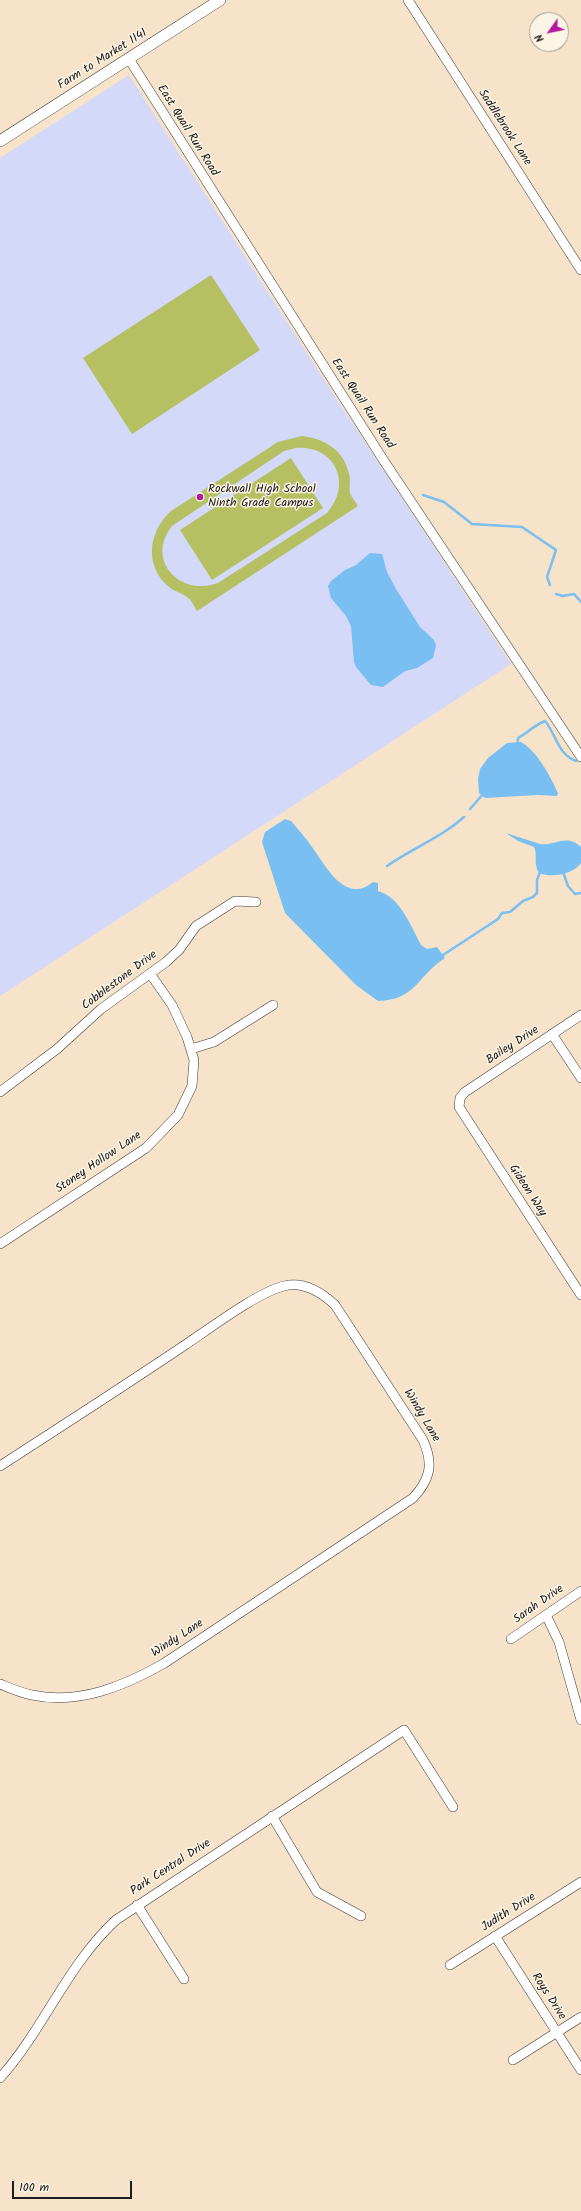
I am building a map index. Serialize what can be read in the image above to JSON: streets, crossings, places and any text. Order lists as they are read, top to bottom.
{
  "streets": {
    "street": [
      "Farm to Market 1141",
      "Saddlebrook Lane",
      "East Quail Run Road",
      "Cobblestone Drive",
      "Bailey Drive",
      "Stoney Hollow Lane",
      "Gideon Way",
      "Windy Lane",
      "Sarah Drive",
      "Park Central Drive",
      "Judith Drive",
      "Roys Drive"
    ]
  },
  "crossings": [
    ["Farm to Market 1141", "East Quail Run Road"],
    ["Cobblestone Drive", "Stoney Hollow Lane"],
    ["Bailey Drive", "Gideon Way"],
    ["Judith Drive", "Roys Drive"]
  ],
  "places": ["Rockwall High School Ninth Grade Campus"],
  "scale_bar": "100 m",
  "north": "bottom left"
}
